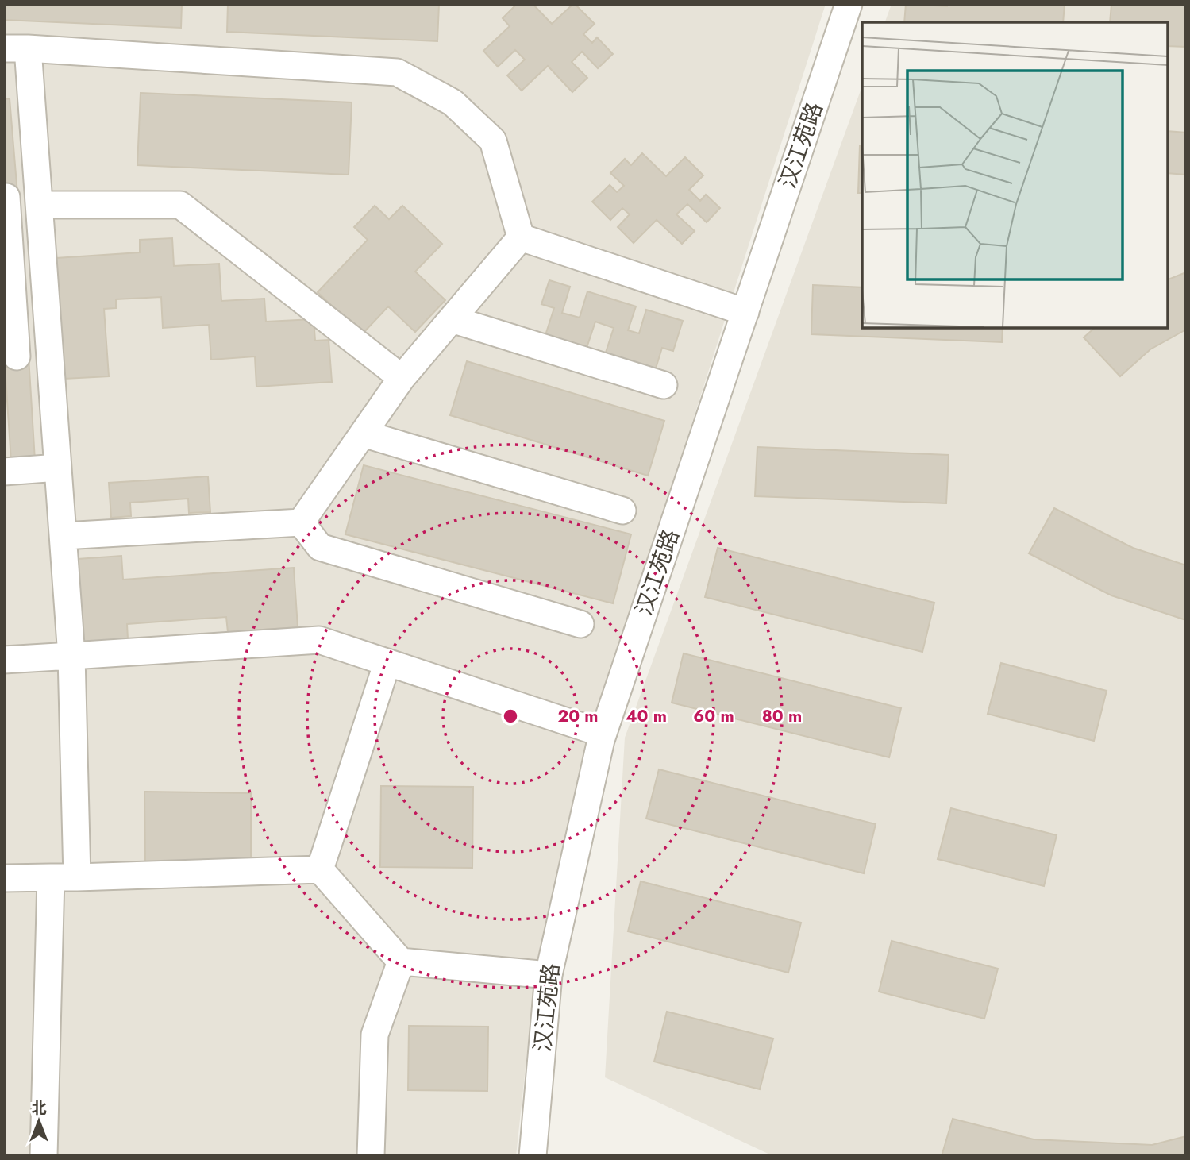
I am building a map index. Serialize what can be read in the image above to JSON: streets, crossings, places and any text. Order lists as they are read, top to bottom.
{
  "streets": {
    "street": ["汉江苑路"]
  },
  "north": "top",
  "rings": [
    "20 m",
    "40 m",
    "60 m",
    "80 m"
  ]
}
